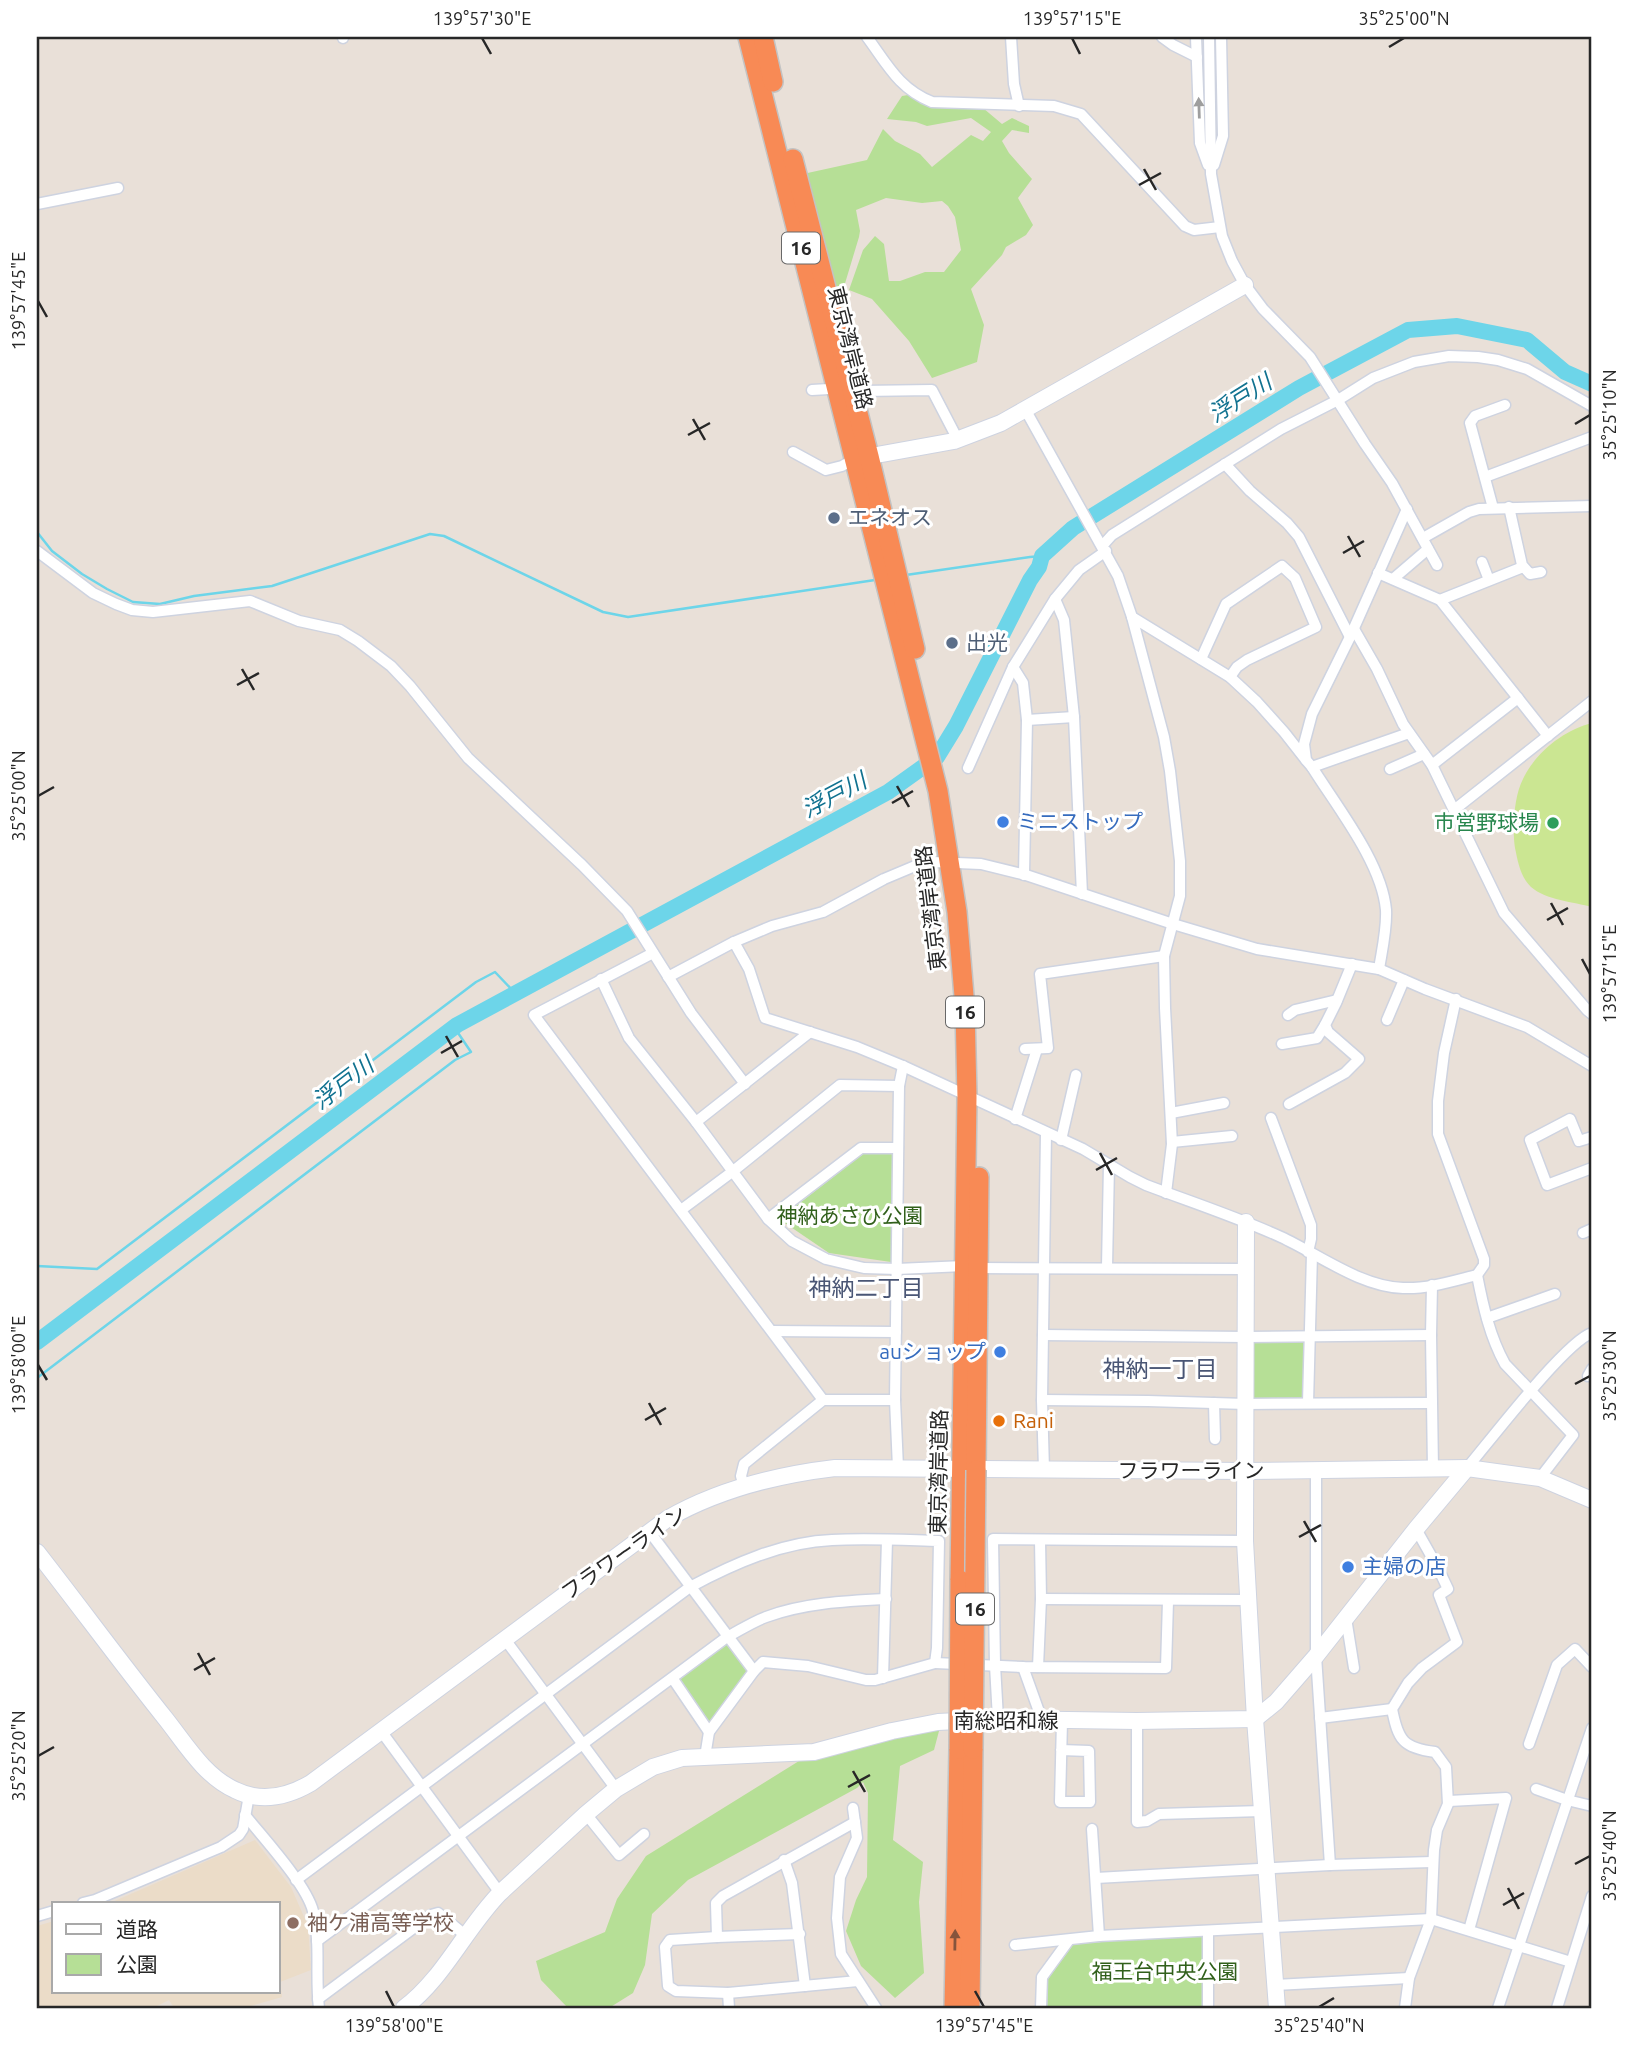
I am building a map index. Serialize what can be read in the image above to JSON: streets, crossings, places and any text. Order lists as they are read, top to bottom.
{
  "streets": {
    "highway": ["16", "東京湾岸道路"],
    "street": ["フラワーライン", "南総昭和線"]
  },
  "crossings": [
    ["東京湾岸道路", "フラワーライン"]
  ],
  "districts": ["神納二丁目", "神納一丁目"],
  "water": ["浮戸川"],
  "parks": ["神納あさひ公園", "福王台中央公園"],
  "places": [
    "エネオス",
    "出光",
    "ミニストップ",
    "市営野球場",
    "auショップ",
    "Rani",
    "主婦の店",
    "袖ケ浦高等学校"
  ],
  "legend": ["道路", "公園"],
  "coordinates": [
    "139°57'30\"E",
    "139°57'15\"E",
    "35°25'00\"N",
    "139°57'45\"E",
    "35°25'10\"N",
    "139°58'00\"E",
    "35°25'30\"N",
    "35°25'20\"N",
    "35°25'40\"N"
  ]
}
